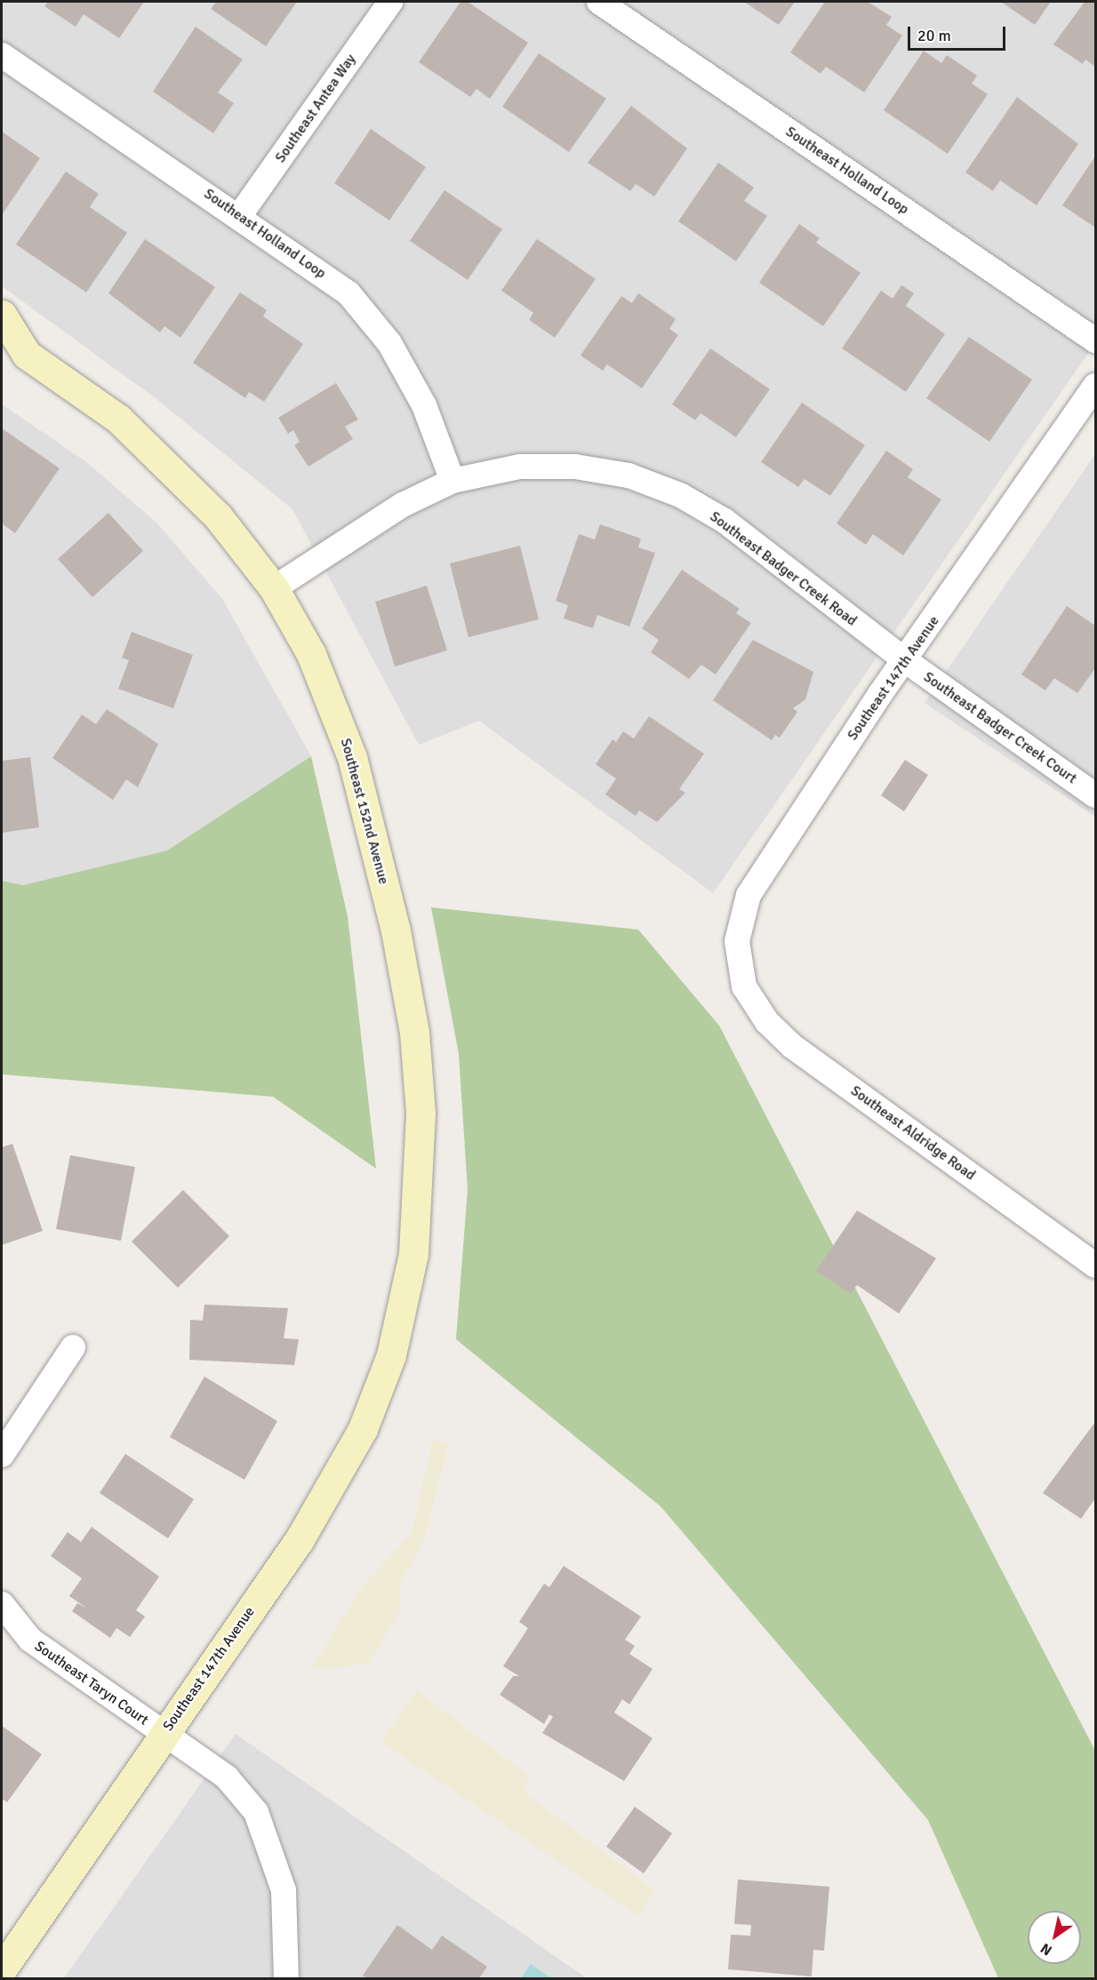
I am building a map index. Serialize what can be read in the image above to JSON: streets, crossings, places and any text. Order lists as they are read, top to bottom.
{
  "streets": {
    "main road": ["Southeast 147th Avenue", "Southeast 152nd Avenue"],
    "street": [
      "Southeast Antea Way",
      "Southeast Holland Loop",
      "Southeast Badger Creek Road",
      "Southeast Badger Creek Court",
      "Southeast Aldridge Road",
      "Southeast Taryn Court"
    ]
  },
  "crossings": [
    ["Southeast Antea Way", "Southeast Holland Loop"],
    ["Southeast Holland Loop", "Southeast Badger Creek Road"],
    ["Southeast Badger Creek Road", "Southeast 147th Avenue"],
    ["Southeast Badger Creek Road", "Southeast Badger Creek Court"],
    ["Southeast Badger Creek Road", "Southeast 152nd Avenue"],
    ["Southeast 147th Avenue", "Southeast Badger Creek Court"],
    ["Southeast 147th Avenue", "Southeast 152nd Avenue"],
    ["Southeast 147th Avenue", "Southeast Aldridge Road"],
    ["Southeast 147th Avenue", "Southeast Taryn Court"]
  ],
  "scale_bar": "20 m",
  "north": "bottom left"
}
